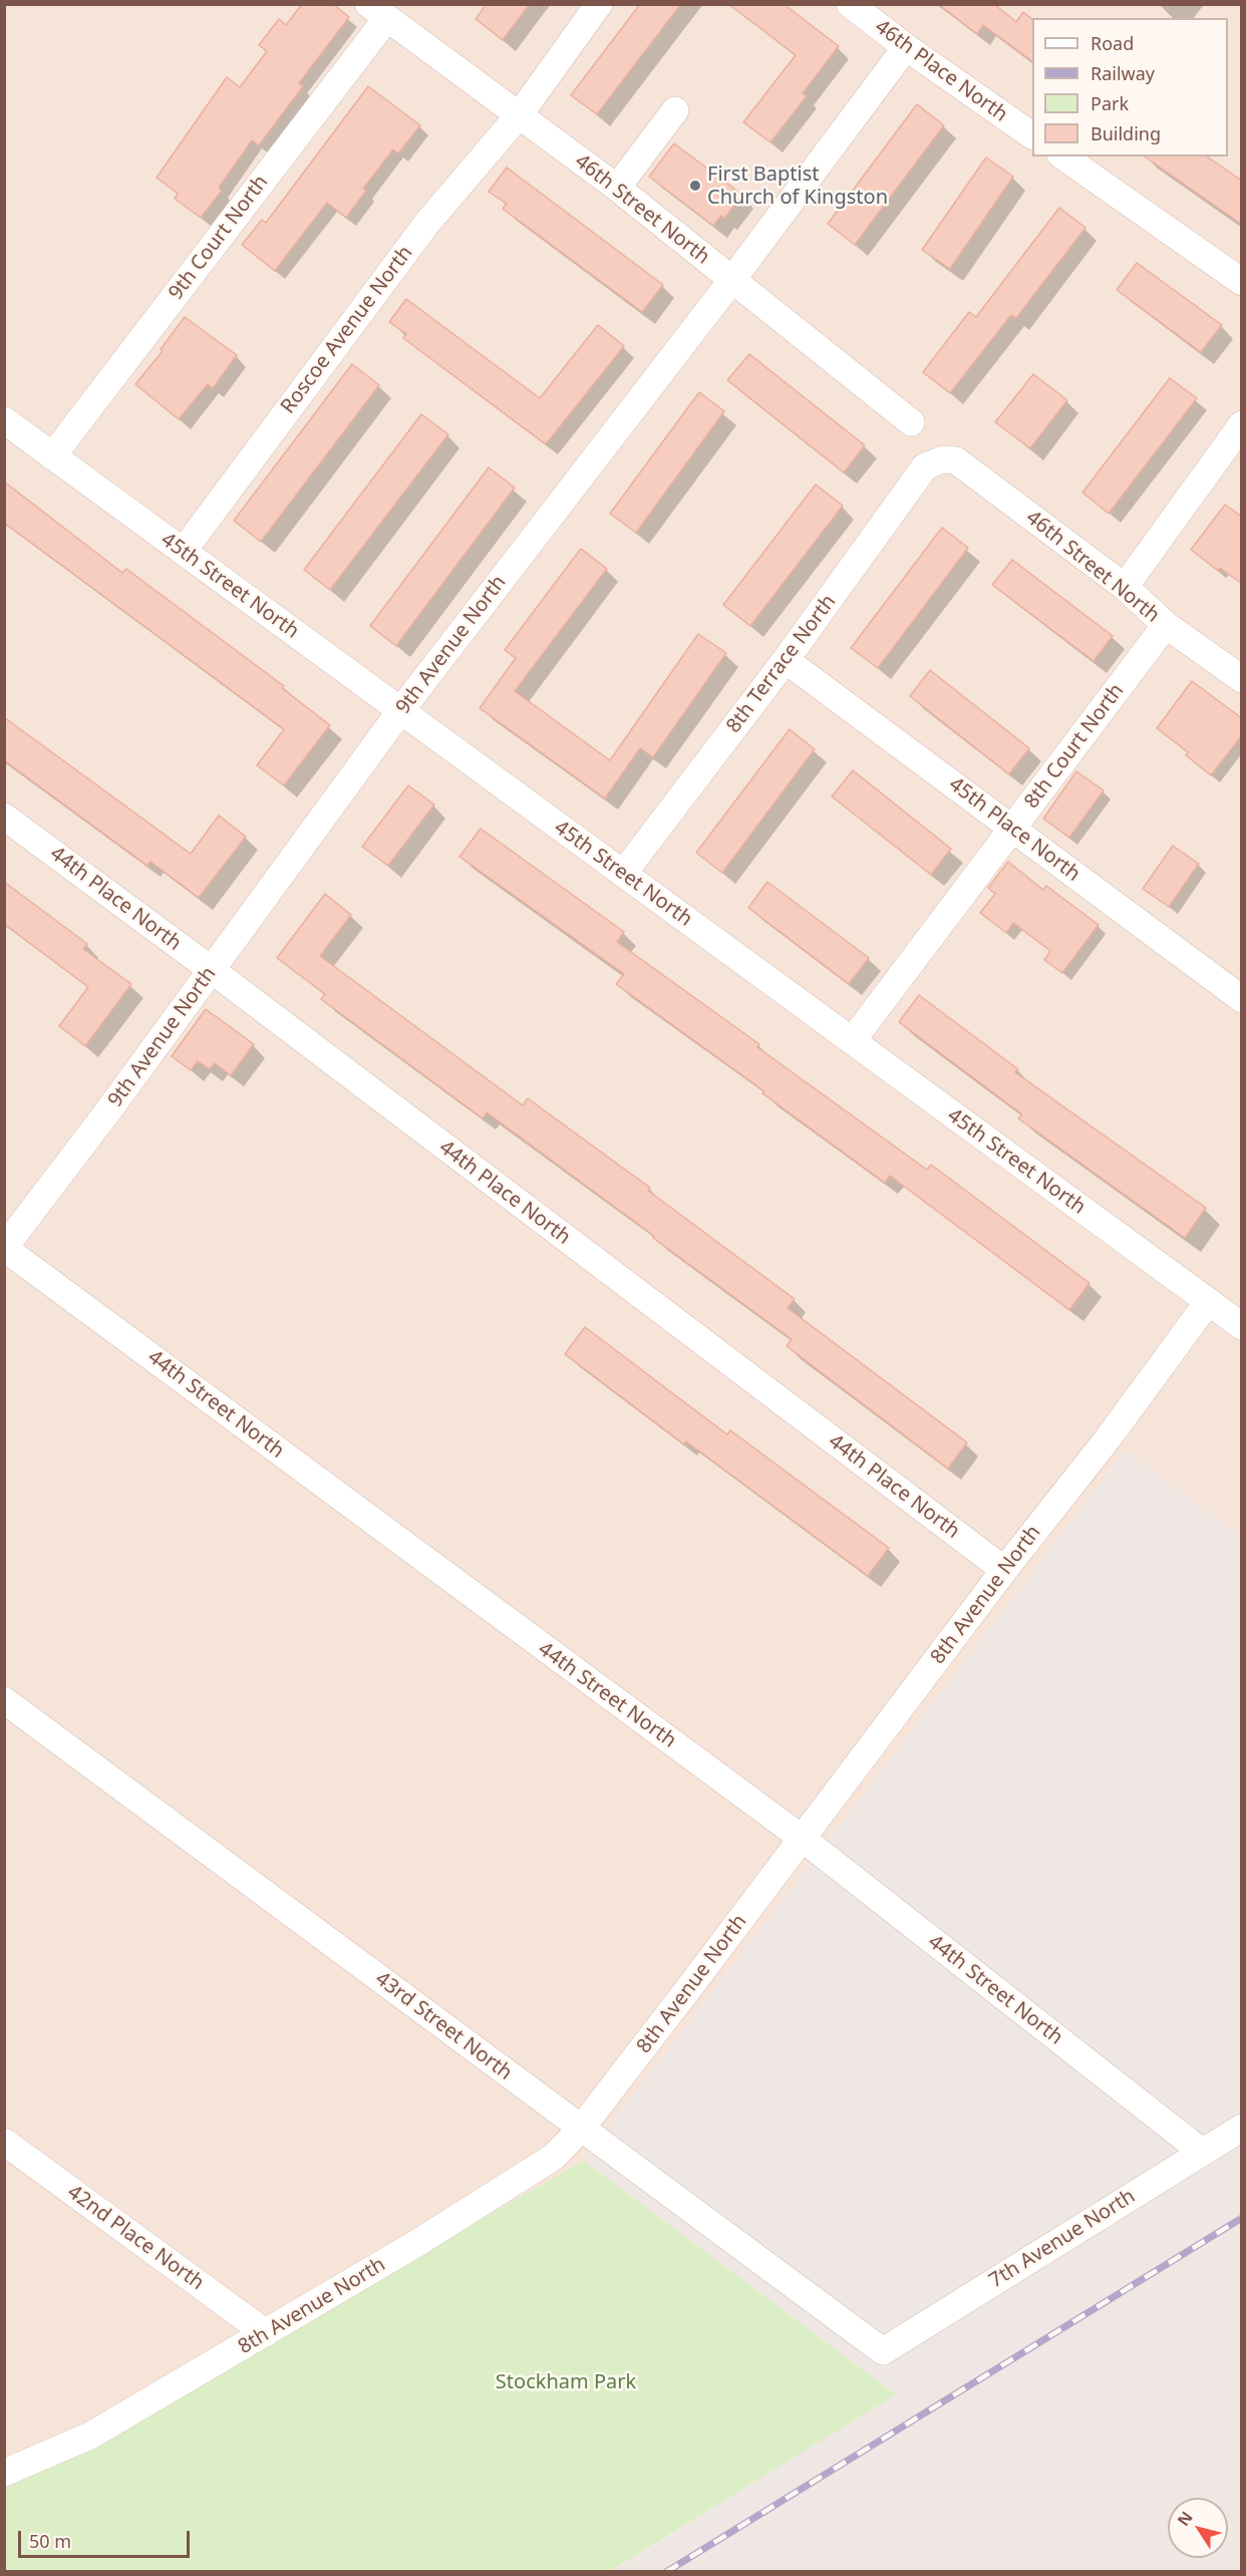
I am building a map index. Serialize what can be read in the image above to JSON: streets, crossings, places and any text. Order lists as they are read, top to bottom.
{
  "streets": {
    "street": [
      "46th Place North",
      "46th Street North",
      "9th Court North",
      "Roscoe Avenue North",
      "45th Street North",
      "9th Avenue North",
      "8th Terrace North",
      "8th Court North",
      "45th Place North",
      "44th Place North",
      "44th Street North",
      "8th Avenue North",
      "43rd Street North",
      "42nd Place North",
      "7th Avenue North"
    ]
  },
  "crossings": [
    ["46th Place North", "9th Avenue North"],
    ["46th Street North", "9th Court North"],
    ["46th Street North", "Roscoe Avenue North"],
    ["46th Street North", "9th Avenue North"],
    ["46th Street North", "8th Terrace North"],
    ["46th Street North", "8th Court North"],
    ["9th Court North", "45th Street North"],
    ["Roscoe Avenue North", "45th Street North"],
    ["45th Street North", "9th Avenue North"],
    ["45th Street North", "8th Terrace North"],
    ["45th Street North", "8th Court North"],
    ["45th Street North", "8th Avenue North"],
    ["9th Avenue North", "44th Place North"],
    ["9th Avenue North", "44th Street North"],
    ["8th Terrace North", "45th Place North"],
    ["8th Court North", "45th Place North"],
    ["44th Place North", "8th Avenue North"],
    ["44th Street North", "8th Avenue North"],
    ["44th Street North", "7th Avenue North"],
    ["8th Avenue North", "43rd Street North"],
    ["8th Avenue North", "42nd Place North"],
    ["43rd Street North", "7th Avenue North"]
  ],
  "parks": ["Stockham Park"],
  "places": ["First Baptist Church of Kingston"],
  "legend": [
    "Road",
    "Railway",
    "Park",
    "Building"
  ],
  "scale_bar": "50 m",
  "north": "top left"
}
